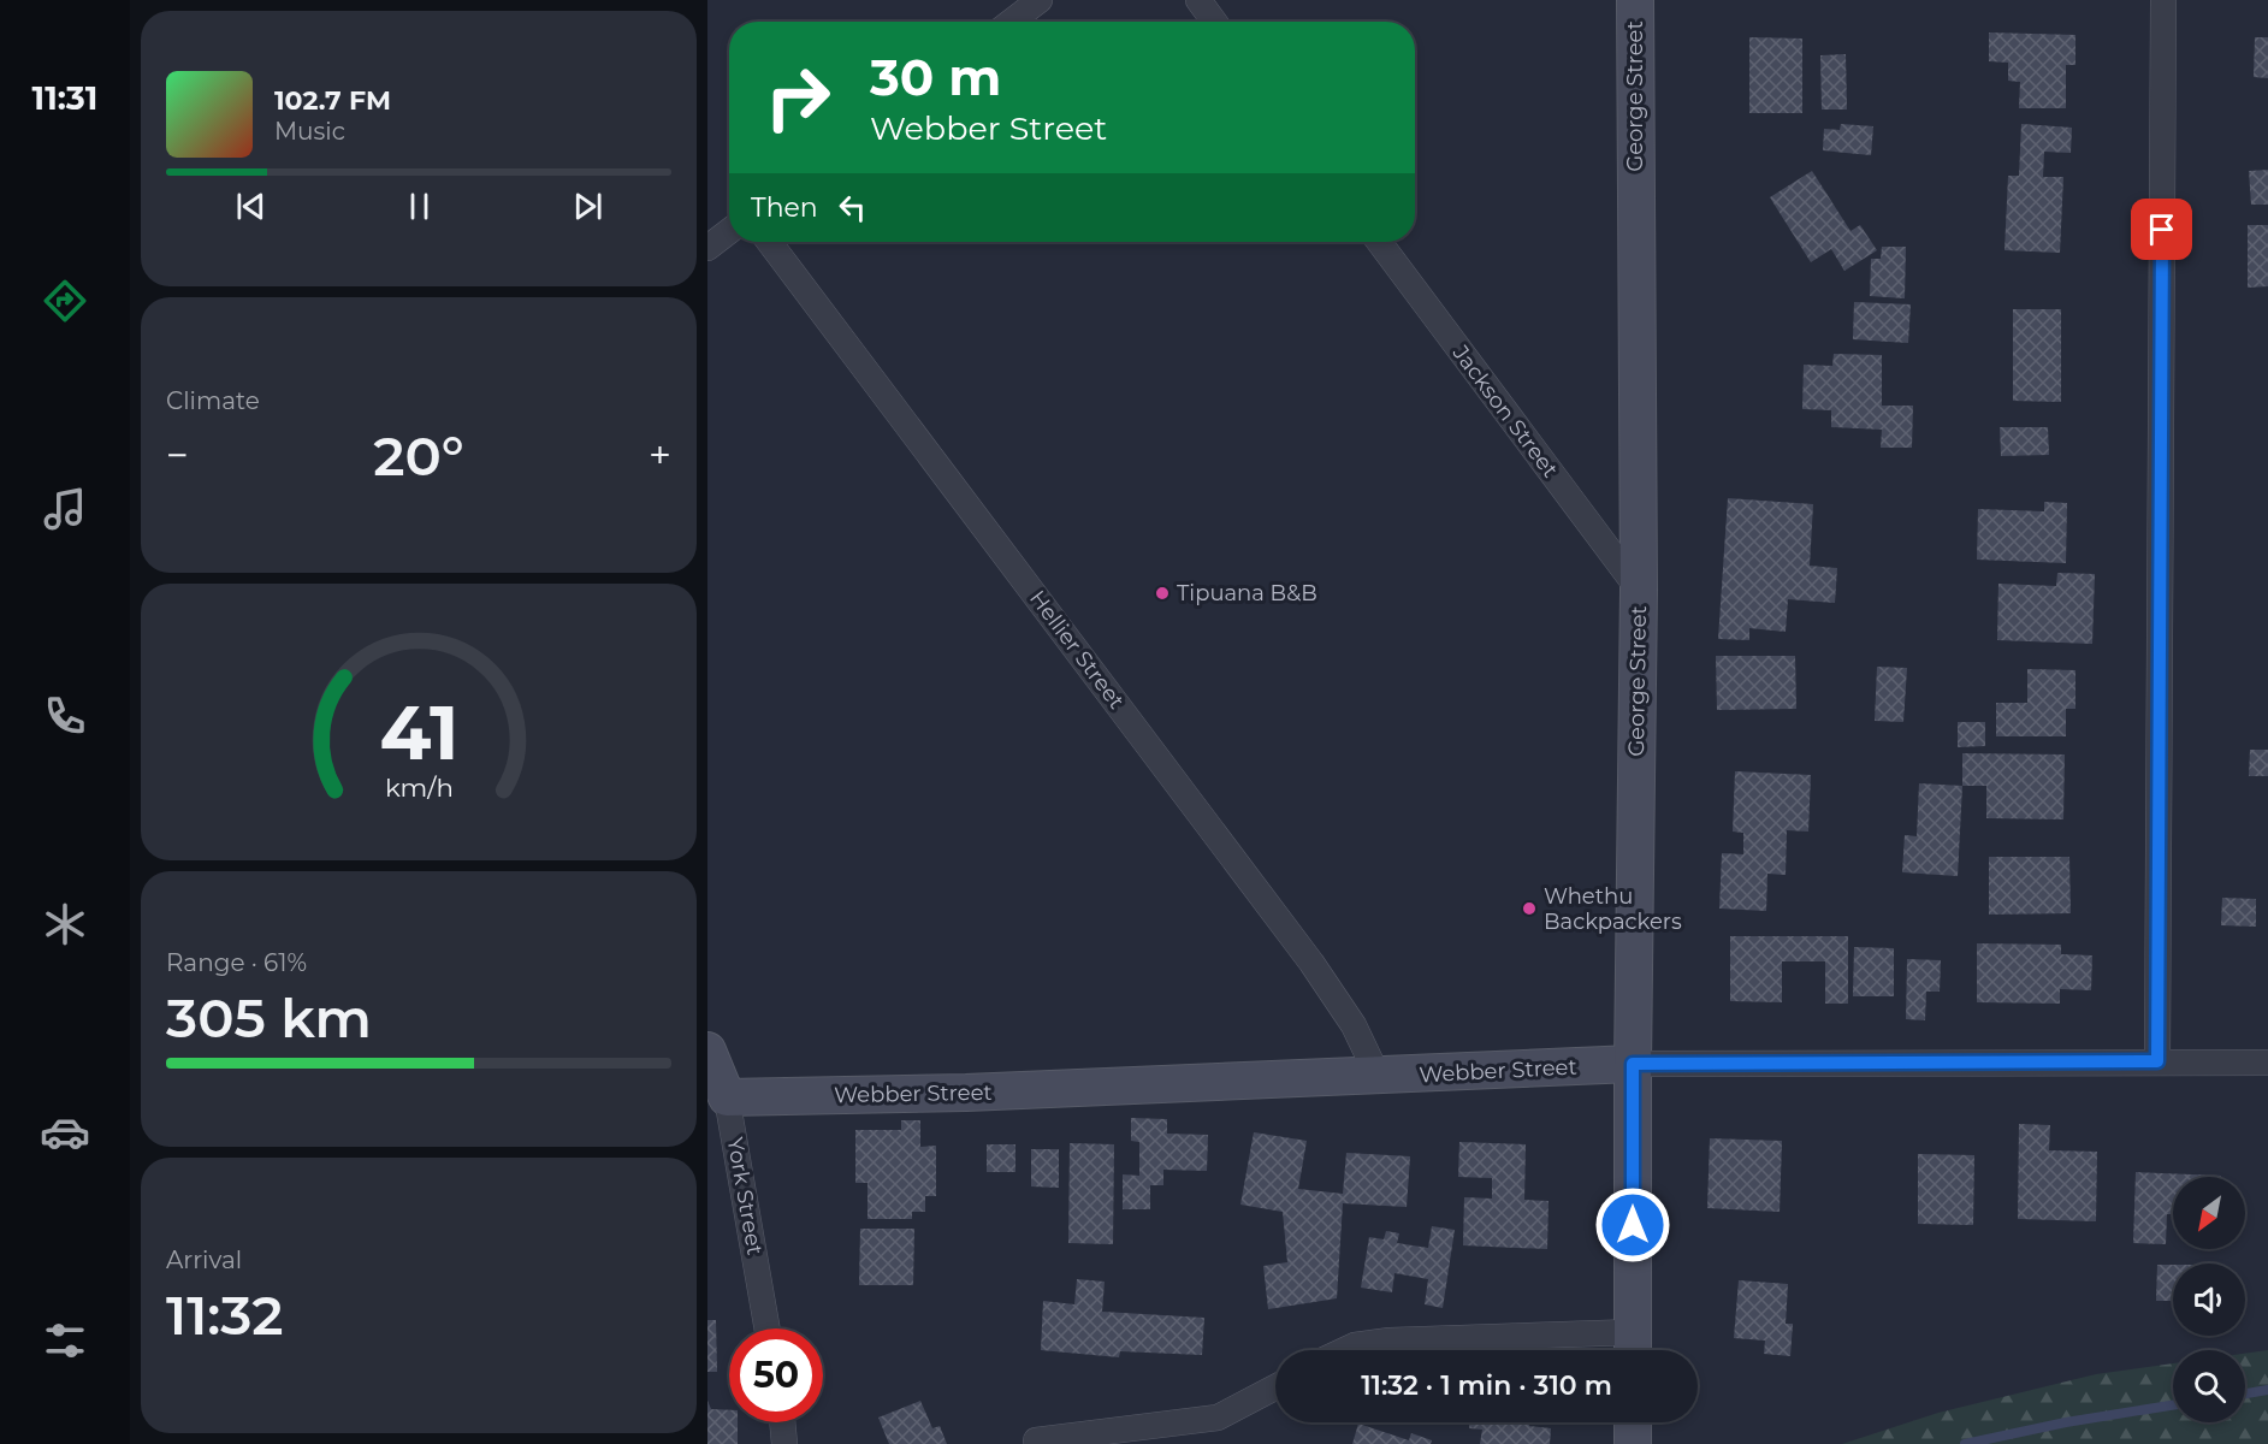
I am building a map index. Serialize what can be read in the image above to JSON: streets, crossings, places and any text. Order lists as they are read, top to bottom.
{
  "streets": {
    "main road": ["George Street", "Webber Street", "York Street"],
    "street": ["Jackson Street", "Hellier Street"]
  },
  "crossings": [
    ["George Street", "Jackson Street"],
    ["George Street", "Webber Street"],
    ["Hellier Street", "Webber Street"],
    ["Webber Street", "York Street"]
  ],
  "places": ["Tipuana B&B", "Whethu Backpackers"],
  "north": "bottom left",
  "page": {
    "tabs": "11:31",
    "turn": ["30 m", "Webber Street"],
    "song": ["102.7 FM", "Music"],
    "then": "Then",
    "tile": [
      "Climate",
      ["Range · 61%", "305 km"],
      ["Arrival", "11:32"]
    ],
    "heat": ["−", "20°", "+"],
    "limit": "50",
    "trip": "11:32 · 1 min · 310 m",
    "gauge": ["41", "km/h"]
  }
}
